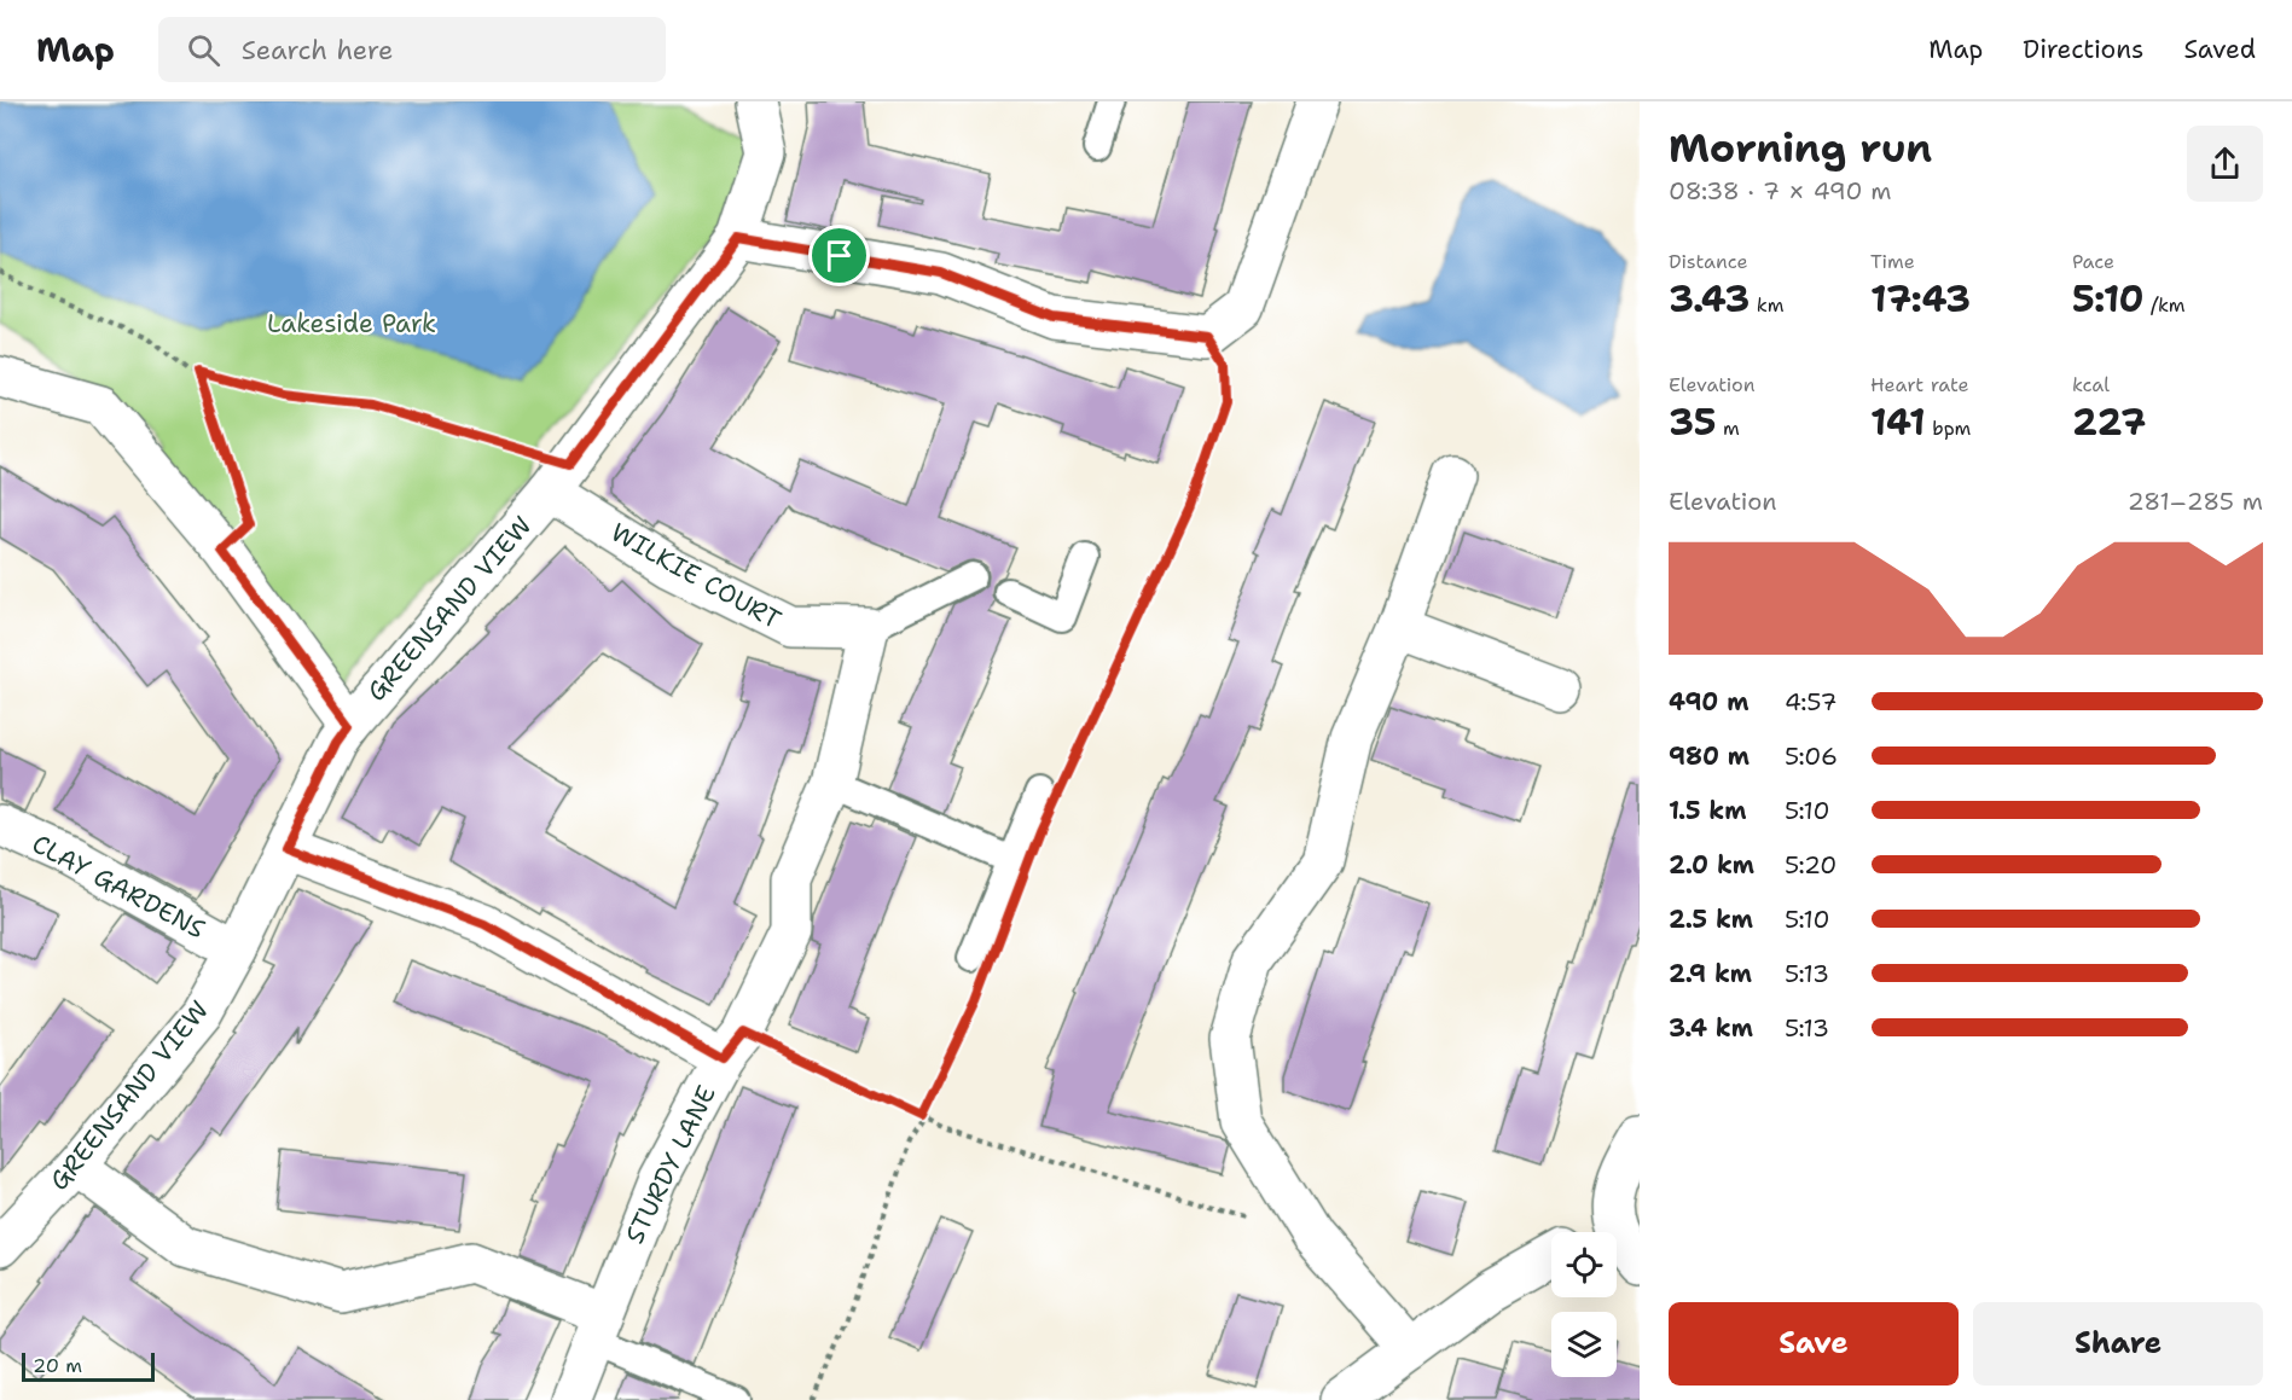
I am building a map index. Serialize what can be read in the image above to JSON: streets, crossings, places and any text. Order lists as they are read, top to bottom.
{
  "streets": {
    "street": [
      "WILKIE COURT",
      "GREENSAND VIEW",
      "CLAY GARDENS",
      "STURDY LANE"
    ]
  },
  "crossings": [
    ["WILKIE COURT", "GREENSAND VIEW"],
    ["GREENSAND VIEW", "CLAY GARDENS"],
    ["GREENSAND VIEW", "STURDY LANE"]
  ],
  "parks": ["Lakeside Park"],
  "scale_bar": "20 m",
  "page": {
    "header": "Map",
    "search": "Search here",
    "nav": ["Map", "Directions", "Saved"],
    "heading": ["Morning run", "08:38 · 7 × 490 m"],
    "stats": [
      ["Distance", "3.43 km"],
      ["Time", "17:43"],
      ["Pace", "5:10 /km"],
      ["Elevation", "35 m"],
      ["Heart rate", "141 bpm"],
      ["kcal", "227"]
    ],
    "chart": ["Elevation", "281–285 m"],
    "list": [
      {
        "name": "490 m",
        "note": "4:57"
      },
      {
        "name": "980 m",
        "note": "5:06"
      },
      {
        "name": "1.5 km",
        "note": "5:10"
      },
      {
        "name": "2.0 km",
        "note": "5:20"
      },
      {
        "name": "2.5 km",
        "note": "5:10"
      },
      {
        "name": "2.9 km",
        "note": "5:13"
      },
      {
        "name": "3.4 km",
        "note": "5:13"
      }
    ],
    "buttons": ["Save", "Share"],
    "scale": "20 m"
  }
}
